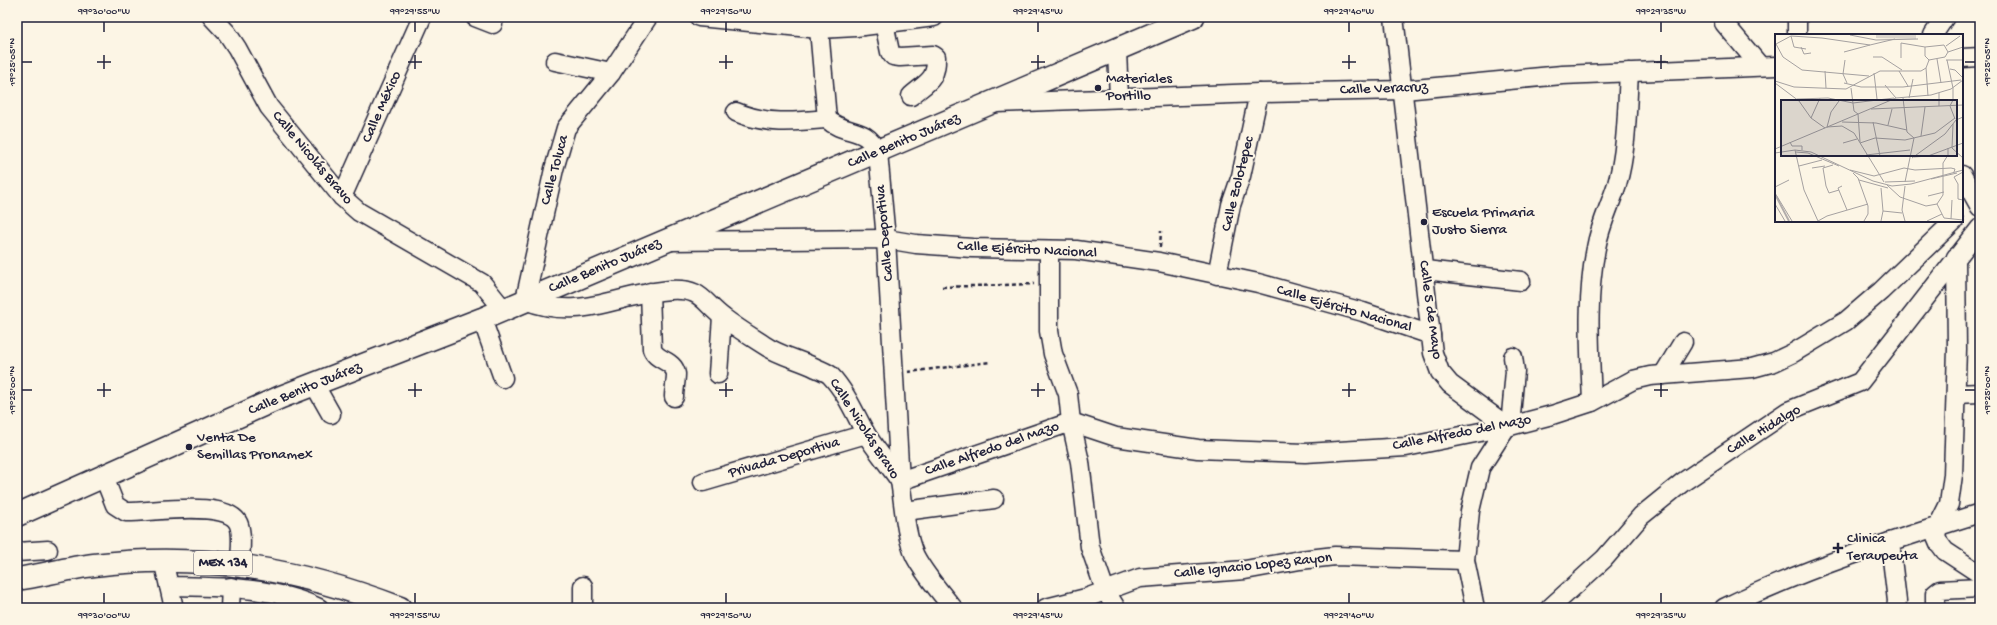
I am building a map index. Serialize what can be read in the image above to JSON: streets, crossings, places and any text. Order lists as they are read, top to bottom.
{
  "streets": {
    "main road": ["Calle Benito Juárez", "MEX 134"],
    "street": [
      "Calle Veracruz",
      "Calle México",
      "Calle Nicolás Bravo",
      "Calle Toluca",
      "Calle Zolotepec",
      "Calle Deportiva",
      "Calle Ejército Nacional",
      "Calle 5 de Mayo",
      "Calle Hidalgo",
      "Calle Alfredo del Mazo",
      "Privada Deportiva",
      "Calle Ignacio Lopez Rayon"
    ]
  },
  "crossings": [
    ["Calle Veracruz", "Calle Benito Juárez"],
    ["Calle Veracruz", "Calle Zolotepec"],
    ["Calle Veracruz", "Calle 5 de Mayo"],
    ["Calle México", "Calle Nicolás Bravo"],
    ["Calle Benito Juárez", "Calle Nicolás Bravo"],
    ["Calle Benito Juárez", "Calle Toluca"],
    ["Calle Benito Juárez", "Calle Deportiva"],
    ["Calle Benito Juárez", "Calle Ejército Nacional"],
    ["Calle Nicolás Bravo", "Calle Toluca"],
    ["Calle Nicolás Bravo", "Calle Deportiva"],
    ["Calle Nicolás Bravo", "Calle Alfredo del Mazo"],
    ["Calle Nicolás Bravo", "Privada Deportiva"],
    ["Calle Zolotepec", "Calle Ejército Nacional"],
    ["Calle Deportiva", "Calle Ejército Nacional"],
    ["Calle Deportiva", "Calle Alfredo del Mazo"],
    ["Calle Ejército Nacional", "Calle 5 de Mayo"],
    ["Calle 5 de Mayo", "Calle Alfredo del Mazo"]
  ],
  "places": {
    "other": ["Materiales Portillo", "Escuela Primaria Justo Sierra", "Venta De Semillas Pronamex"],
    "health": ["Clinica Teraupeuta"]
  },
  "coordinates": [
    "99°30'00\"W",
    "99°29'55\"W",
    "99°29'50\"W",
    "99°29'45\"W",
    "99°29'40\"W",
    "99°29'35\"W",
    "19°25'05\"N",
    "19°25'00\"N"
  ]
}
